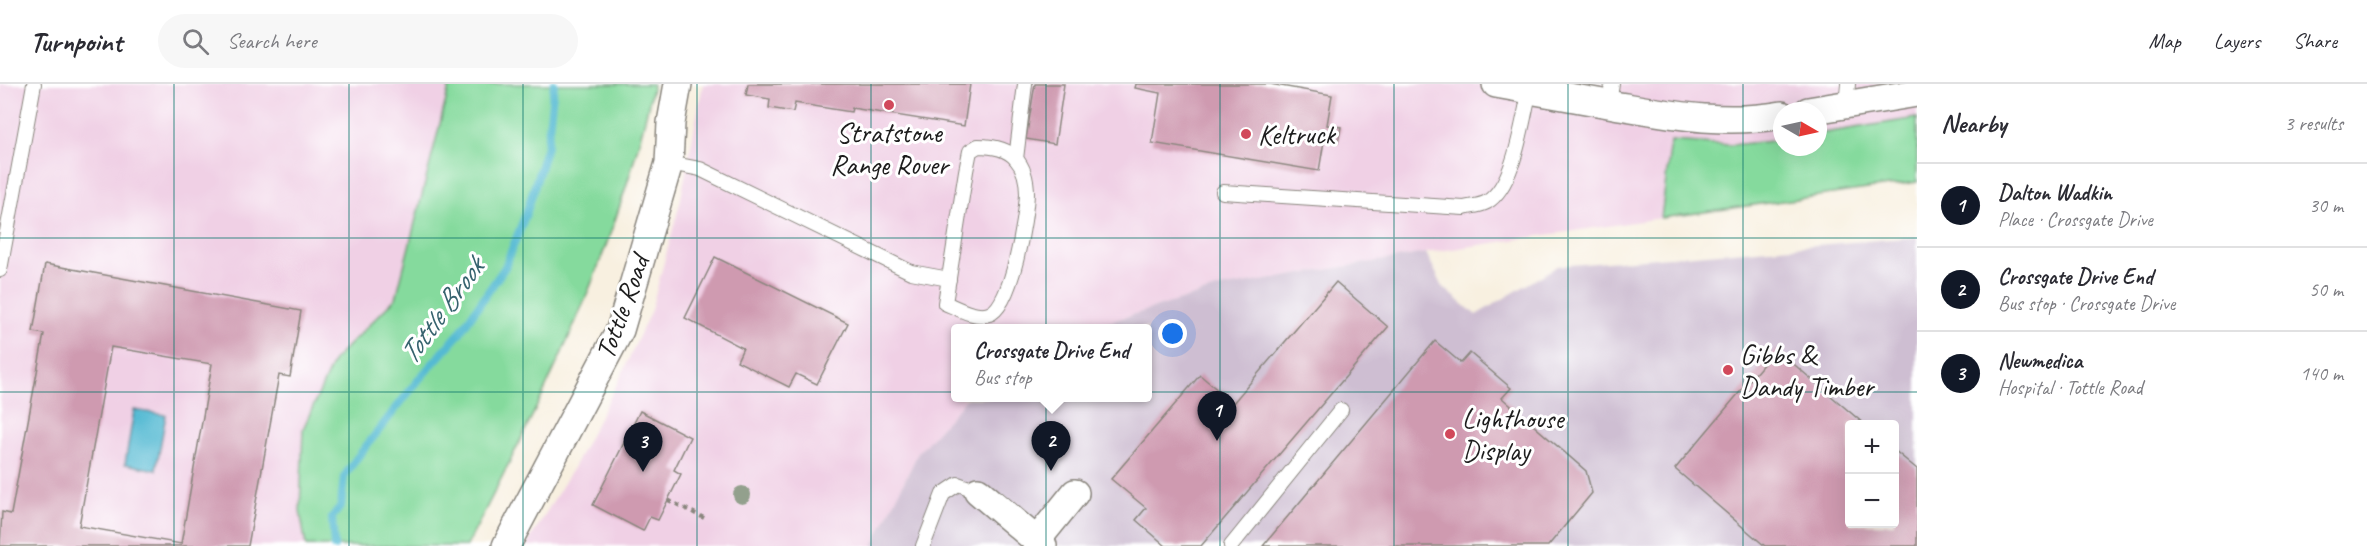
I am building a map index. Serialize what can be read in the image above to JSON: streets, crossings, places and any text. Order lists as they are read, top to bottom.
{
  "streets": {
    "street": ["Tottle Road"]
  },
  "water": ["Tottle Brook"],
  "places": [
    "Stratstone Range Rover",
    "Keltruck",
    "Gibbs & Dandy Timber",
    "Lighthouse Display"
  ],
  "north": "right",
  "page": {
    "header": "Turnpoint",
    "search": "Search here",
    "nav": ["Map", "Layers", "Share"],
    "heading": ["Nearby", "3 results"],
    "list": [
      {
        "mark": "1",
        "name": "Dalton Wadkin",
        "note": "Place · Crossgate Drive",
        "value": "30 m"
      },
      {
        "mark": "2",
        "name": "Crossgate Drive End",
        "note": "Bus stop · Crossgate Drive",
        "value": "50 m"
      },
      {
        "mark": "3",
        "name": "Newmedica",
        "note": "Hospital · Tottle Road",
        "value": "140 m"
      }
    ],
    "popup": ["Crossgate Drive End", "Bus stop"],
    "pins": ["1", "2", "3"],
    "map_buttons": ["+", "−"]
  }
}
